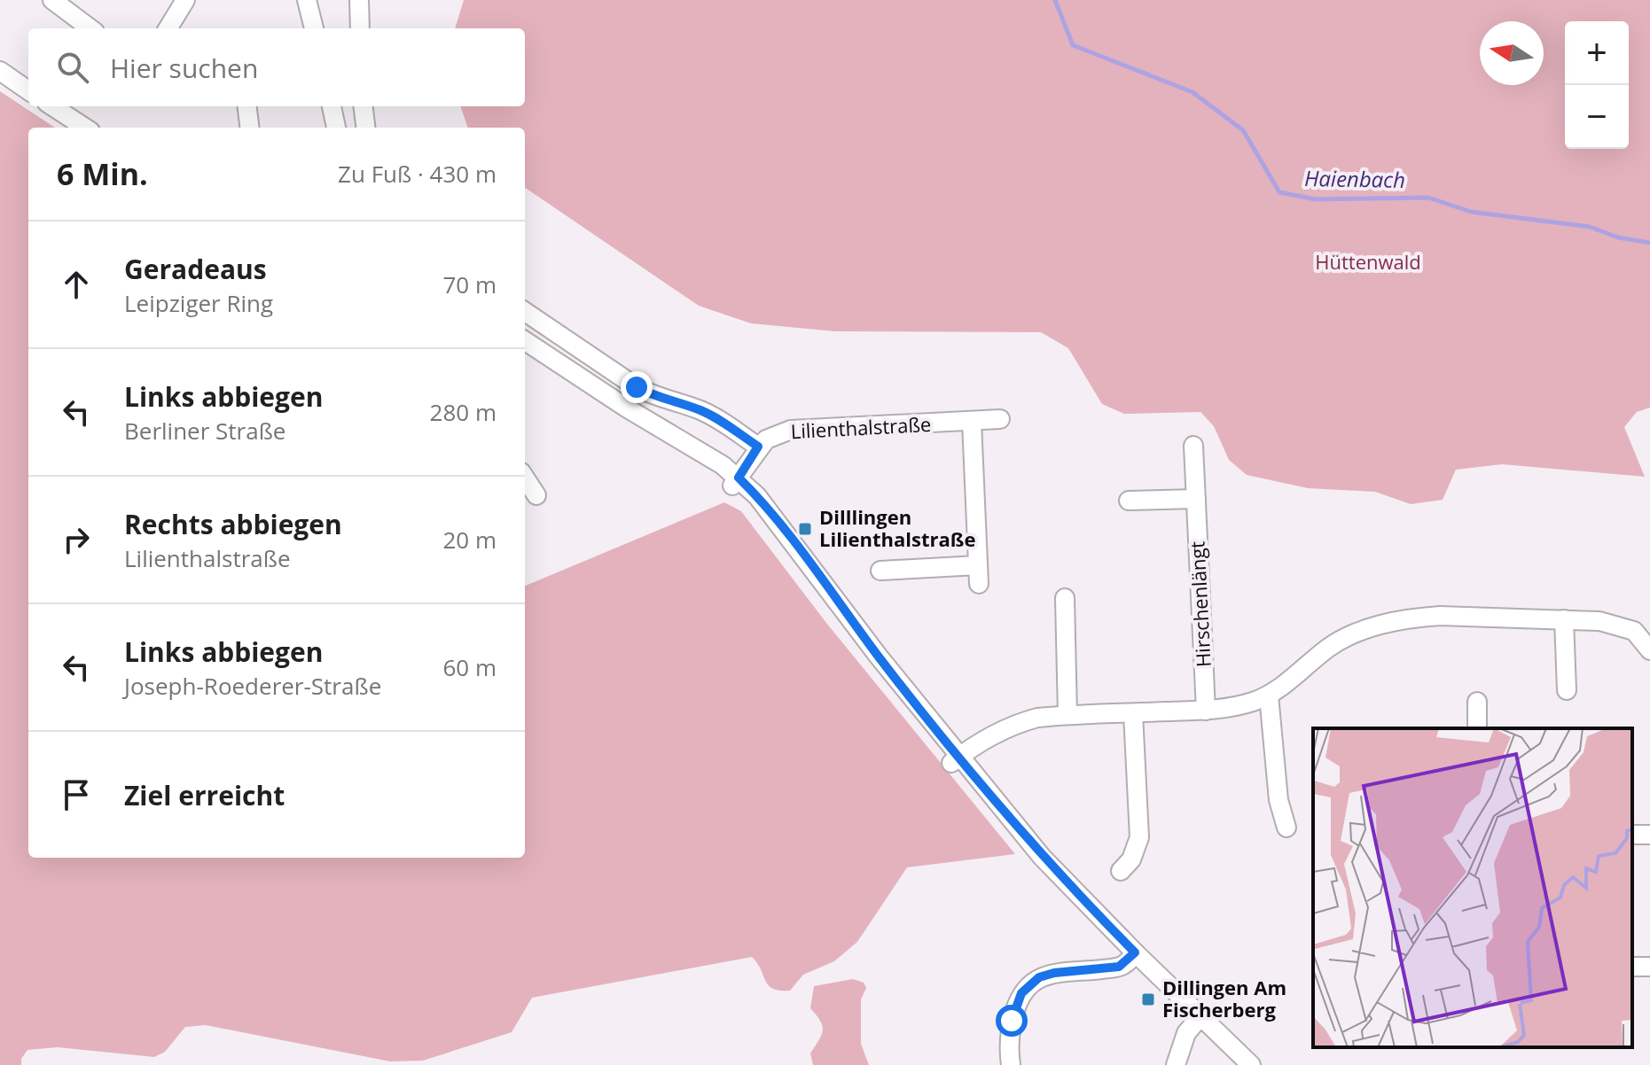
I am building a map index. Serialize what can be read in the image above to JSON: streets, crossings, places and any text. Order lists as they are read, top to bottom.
{
  "streets": {
    "street": ["Lilienthalstraße", "Hirschenlängt"]
  },
  "water": ["Haienbach"],
  "parks": ["Hüttenwald"],
  "places": {
    "transit": ["Dilllingen Lilienthalstraße", "Dillingen Am Fischerberg"]
  },
  "north": "left",
  "page": {
    "map_buttons": ["+", "−"],
    "search": "Hier suchen",
    "heading": ["6 Min.", "Zu Fuß · 430 m"],
    "list": [
      ["Geradeaus", "Leipziger Ring", "70 m"],
      ["Links abbiegen", "Berliner Straße", "280 m"],
      ["Rechts abbiegen", "Lilienthalstraße", "20 m"],
      ["Links abbiegen", "Joseph-Roederer-Straße", "60 m"],
      "Ziel erreicht"
    ]
  }
}
